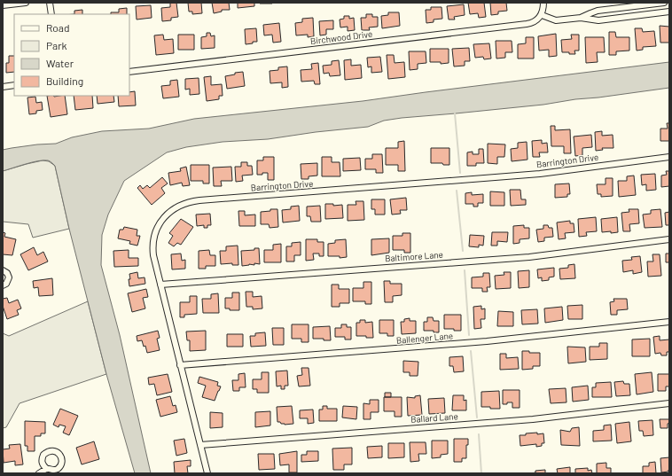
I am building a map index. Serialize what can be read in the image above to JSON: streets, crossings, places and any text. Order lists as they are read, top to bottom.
{
  "streets": {
    "street": [
      "Birchwood Drive",
      "Barrington Drive",
      "Baltimore Lane",
      "Ballenger Lane",
      "Ballard Lane"
    ]
  },
  "crossings": [
    ["Barrington Drive", "Baltimore Lane"],
    ["Barrington Drive", "Ballenger Lane"],
    ["Barrington Drive", "Ballard Lane"]
  ],
  "legend": [
    "Road",
    "Park",
    "Water",
    "Building"
  ]
}
